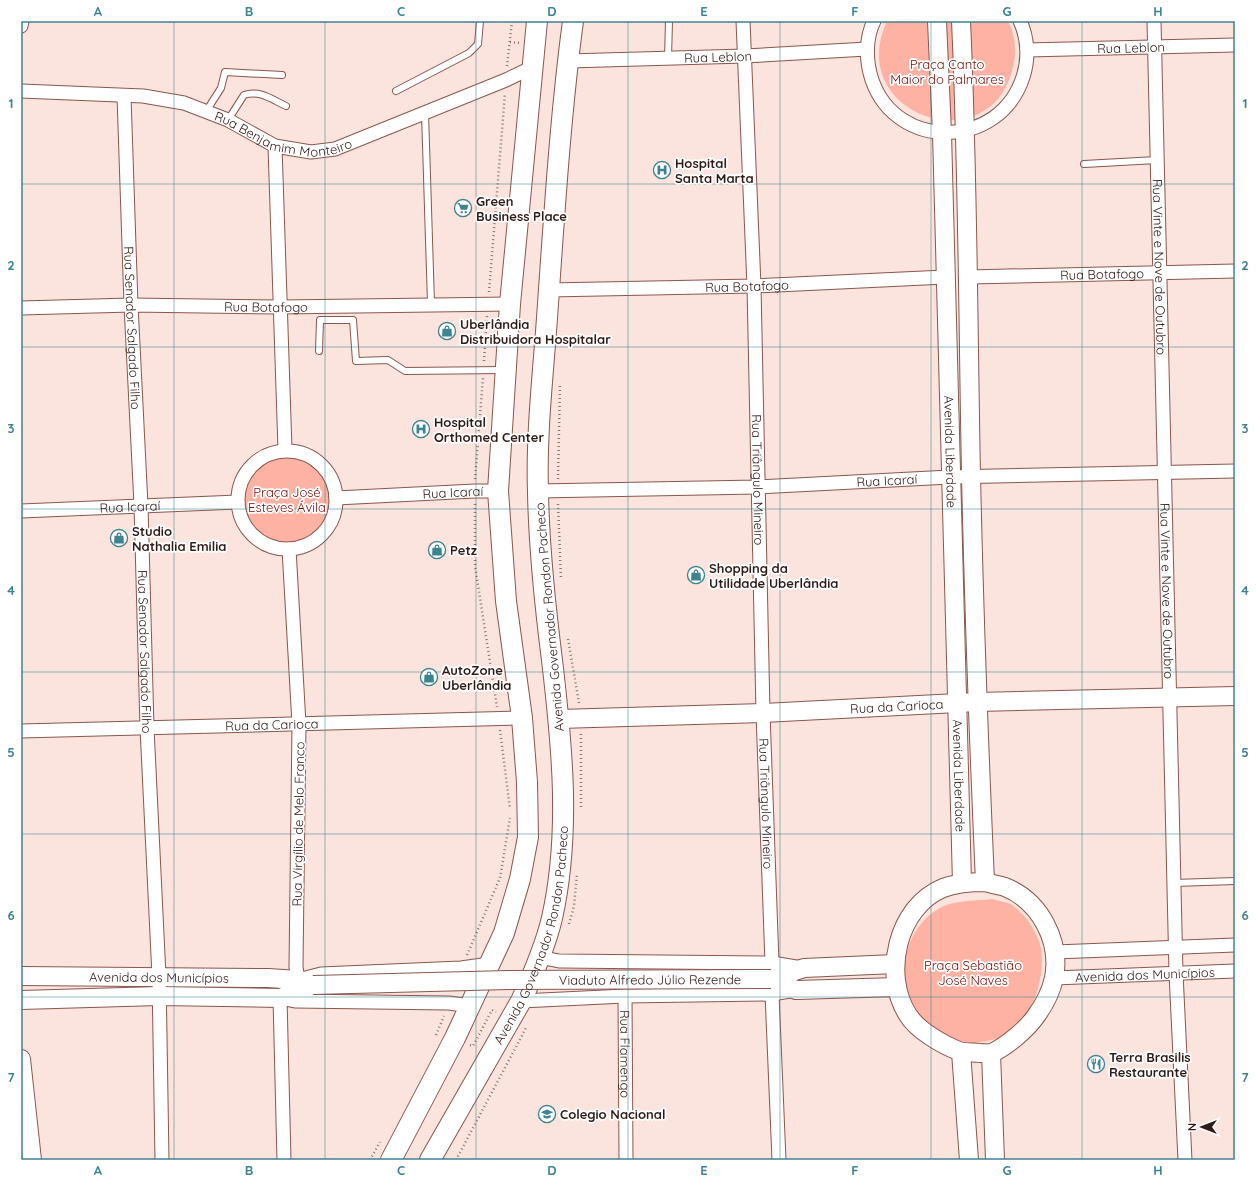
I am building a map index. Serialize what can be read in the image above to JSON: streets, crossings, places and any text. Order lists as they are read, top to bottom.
{
  "streets": {
    "main road": ["Avenida Governador Rondon Pacheco"],
    "street": [
      "Rua Leblon",
      "Rua Benjamim Monteiro",
      "Rua Vinte e Nove de Outubro",
      "Rua Botafogo",
      "Rua Senador Salgado Filho",
      "Avenida Liberdade",
      "Rua Triângulo Mineiro",
      "Rua Icaraí",
      "Rua da Carioca",
      "Rua Virgílio de Melo Franco",
      "Avenida dos Municípios",
      "Viaduto Alfredo Júlio Rezende",
      "Rua Flamengo"
    ]
  },
  "crossings": [
    ["Rua Leblon", "Rua Vinte e Nove de Outubro"],
    ["Rua Leblon", "Rua Triângulo Mineiro"],
    ["Rua Leblon", "Avenida Governador Rondon Pacheco"],
    ["Rua Benjamim Monteiro", "Rua Senador Salgado Filho"],
    ["Rua Benjamim Monteiro", "Avenida Governador Rondon Pacheco"],
    ["Rua Vinte e Nove de Outubro", "Rua Botafogo"],
    ["Rua Vinte e Nove de Outubro", "Rua Icaraí"],
    ["Rua Vinte e Nove de Outubro", "Rua da Carioca"],
    ["Rua Vinte e Nove de Outubro", "Avenida dos Municípios"],
    ["Rua Botafogo", "Rua Senador Salgado Filho"],
    ["Rua Botafogo", "Avenida Liberdade"],
    ["Rua Botafogo", "Rua Triângulo Mineiro"],
    ["Rua Botafogo", "Avenida Governador Rondon Pacheco"],
    ["Rua Senador Salgado Filho", "Rua Icaraí"],
    ["Rua Senador Salgado Filho", "Rua da Carioca"],
    ["Rua Senador Salgado Filho", "Avenida dos Municípios"],
    ["Avenida Liberdade", "Rua Icaraí"],
    ["Avenida Liberdade", "Rua da Carioca"],
    ["Rua Triângulo Mineiro", "Rua Icaraí"],
    ["Rua Triângulo Mineiro", "Rua da Carioca"],
    ["Rua Triângulo Mineiro", "Viaduto Alfredo Júlio Rezende"],
    ["Rua Icaraí", "Avenida Governador Rondon Pacheco"],
    ["Rua Icaraí", "Rua Virgílio de Melo Franco"],
    ["Avenida Governador Rondon Pacheco", "Rua da Carioca"],
    ["Avenida Governador Rondon Pacheco", "Avenida dos Municípios"],
    ["Rua da Carioca", "Rua Virgílio de Melo Franco"],
    ["Rua Virgílio de Melo Franco", "Avenida dos Municípios"],
    ["Rua Virgílio de Melo Franco", "Viaduto Alfredo Júlio Rezende"],
    ["Avenida dos Municípios", "Viaduto Alfredo Júlio Rezende"]
  ],
  "parks": ["Praça Canto Maior do Palmares", "Praça José Esteves Ávila", "Praça Sebastião José Naves"],
  "places": {
    "hospital": ["Hospital Santa Marta", "Hospital Orthomed Center"],
    "supermarket": ["Green Business Place"],
    "shop": [
      "Uberlândia Distribuidora Hospitalar",
      "Studio Nathalia Emilia",
      "Petz",
      "Shopping da Utilidade Uberlândia",
      "AutoZone Uberlândia"
    ],
    "restaurant": ["Terra Brasilis Restaurante"],
    "school or university": ["Colegio Nacional"]
  },
  "north": "left",
  "grid": {
    "columns": [
      "A",
      "B",
      "C",
      "D",
      "E",
      "F",
      "G",
      "H"
    ],
    "rows": [
      "1",
      "2",
      "3",
      "4",
      "5",
      "6",
      "7"
    ]
  }
}
